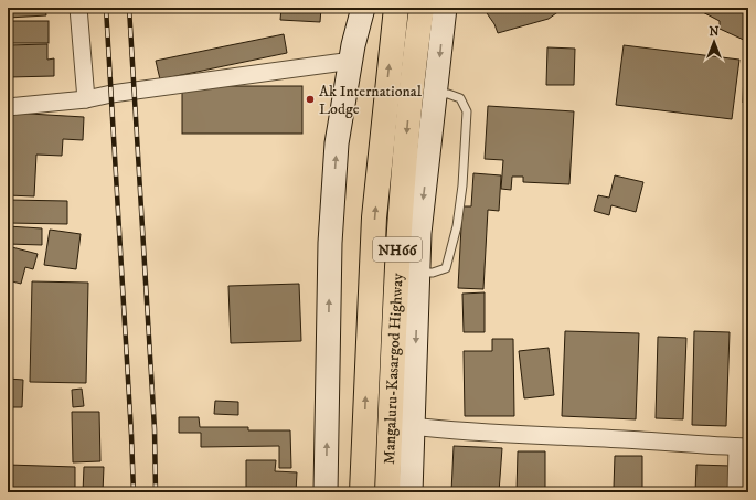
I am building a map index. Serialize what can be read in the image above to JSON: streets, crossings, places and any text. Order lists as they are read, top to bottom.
{
  "streets": {
    "highway": ["NH66", "Mangaluru-Kasargod Highway"]
  },
  "places": ["Ak International Lodge"],
  "north": "top"
}
